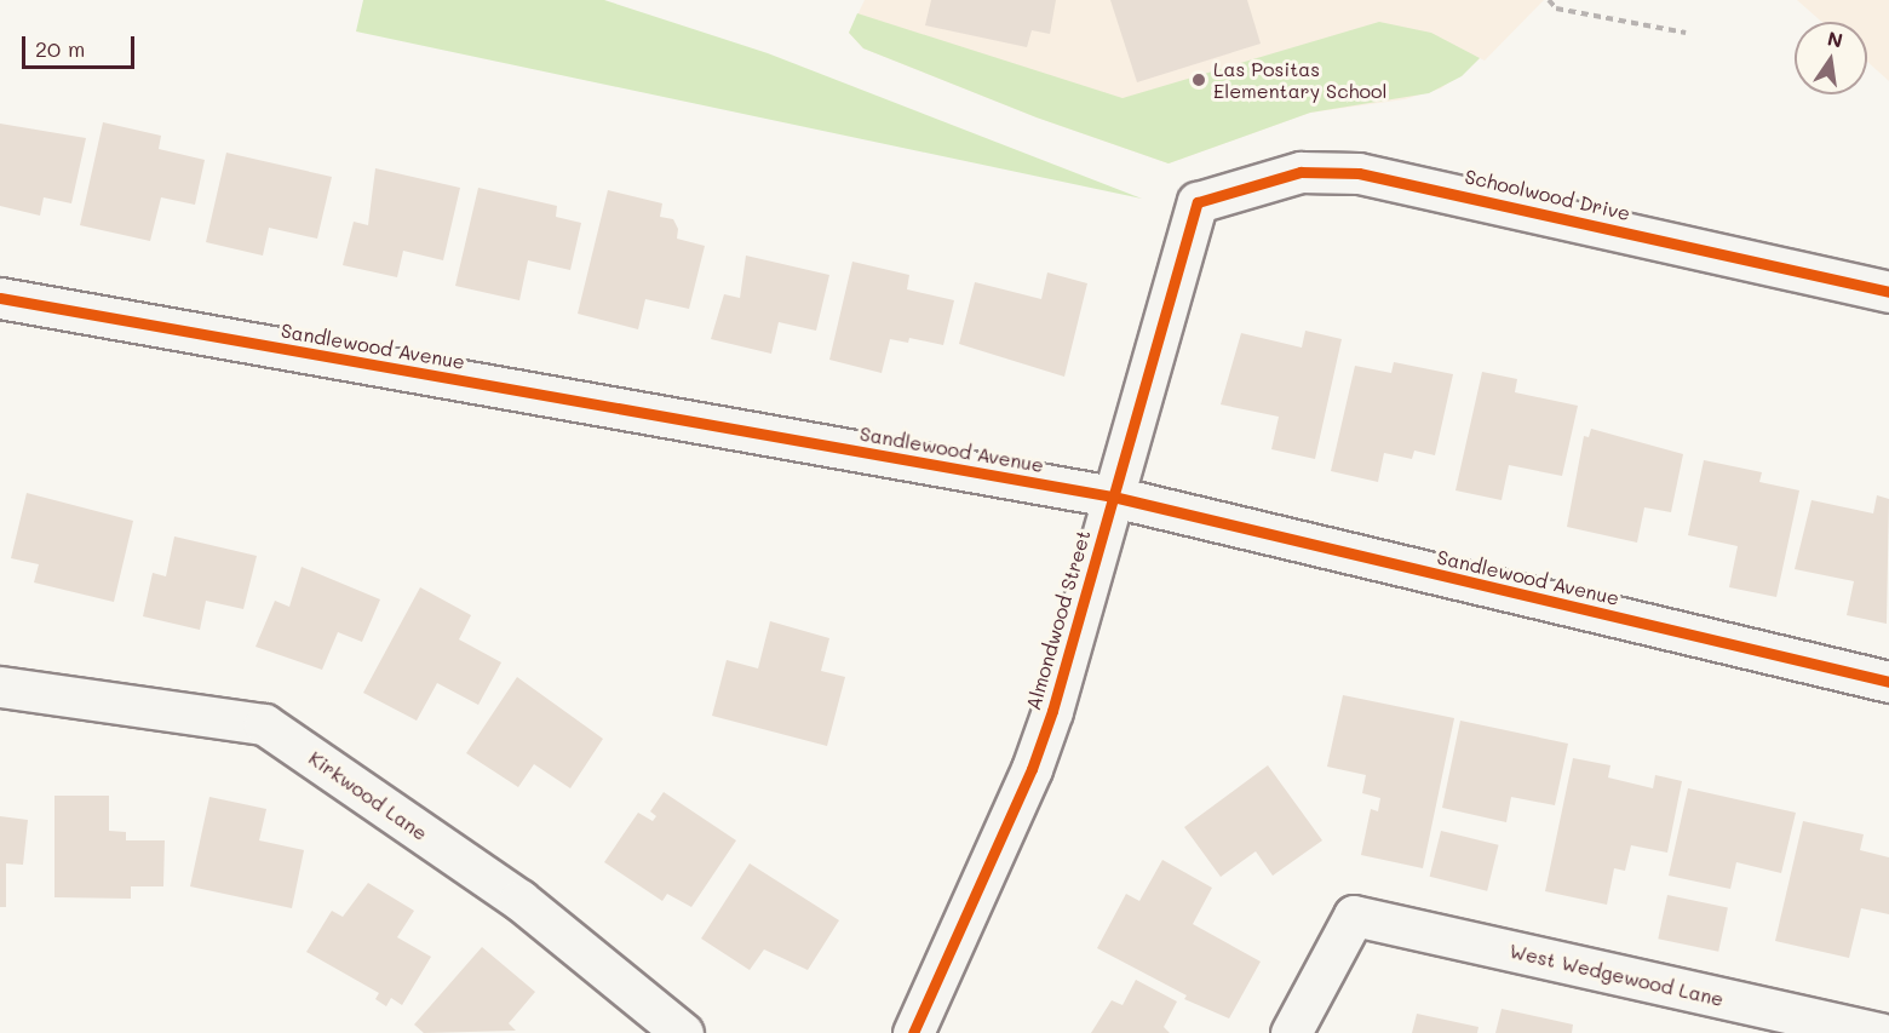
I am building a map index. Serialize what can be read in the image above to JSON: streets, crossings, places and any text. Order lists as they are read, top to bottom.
{
  "streets": {
    "street": [
      "Schoolwood Drive",
      "Sandlewood Avenue",
      "Almondwood Street",
      "Kirkwood Lane",
      "West Wedgewood Lane"
    ]
  },
  "crossings": [
    ["Schoolwood Drive", "Almondwood Street"],
    ["Sandlewood Avenue", "Almondwood Street"]
  ],
  "places": ["Las Positas Elementary School"],
  "scale_bar": "20 m",
  "north": "top"
}
